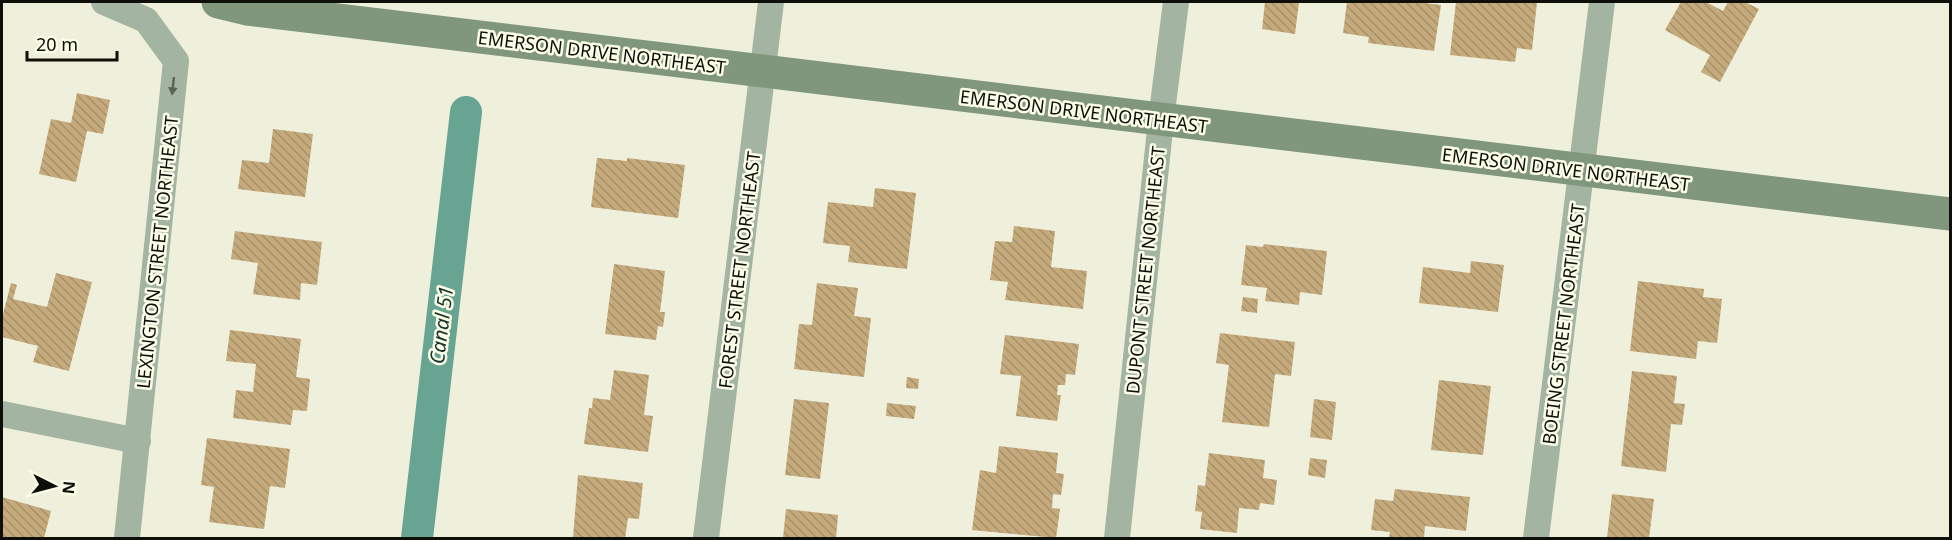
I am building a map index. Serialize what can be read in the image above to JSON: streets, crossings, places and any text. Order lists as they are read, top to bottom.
{
  "streets": {
    "street": [
      "EMERSON DRIVE NORTHEAST",
      "LEXINGTON STREET NORTHEAST",
      "FOREST STREET NORTHEAST",
      "DUPONT STREET NORTHEAST",
      "BOEING STREET NORTHEAST"
    ]
  },
  "crossings": [
    ["EMERSON DRIVE NORTHEAST", "FOREST STREET NORTHEAST"],
    ["EMERSON DRIVE NORTHEAST", "DUPONT STREET NORTHEAST"],
    ["EMERSON DRIVE NORTHEAST", "BOEING STREET NORTHEAST"]
  ],
  "one_way": ["LEXINGTON STREET NORTHEAST"],
  "water": ["Canal 51"],
  "scale_bar": "20 m",
  "north": "right"
}
